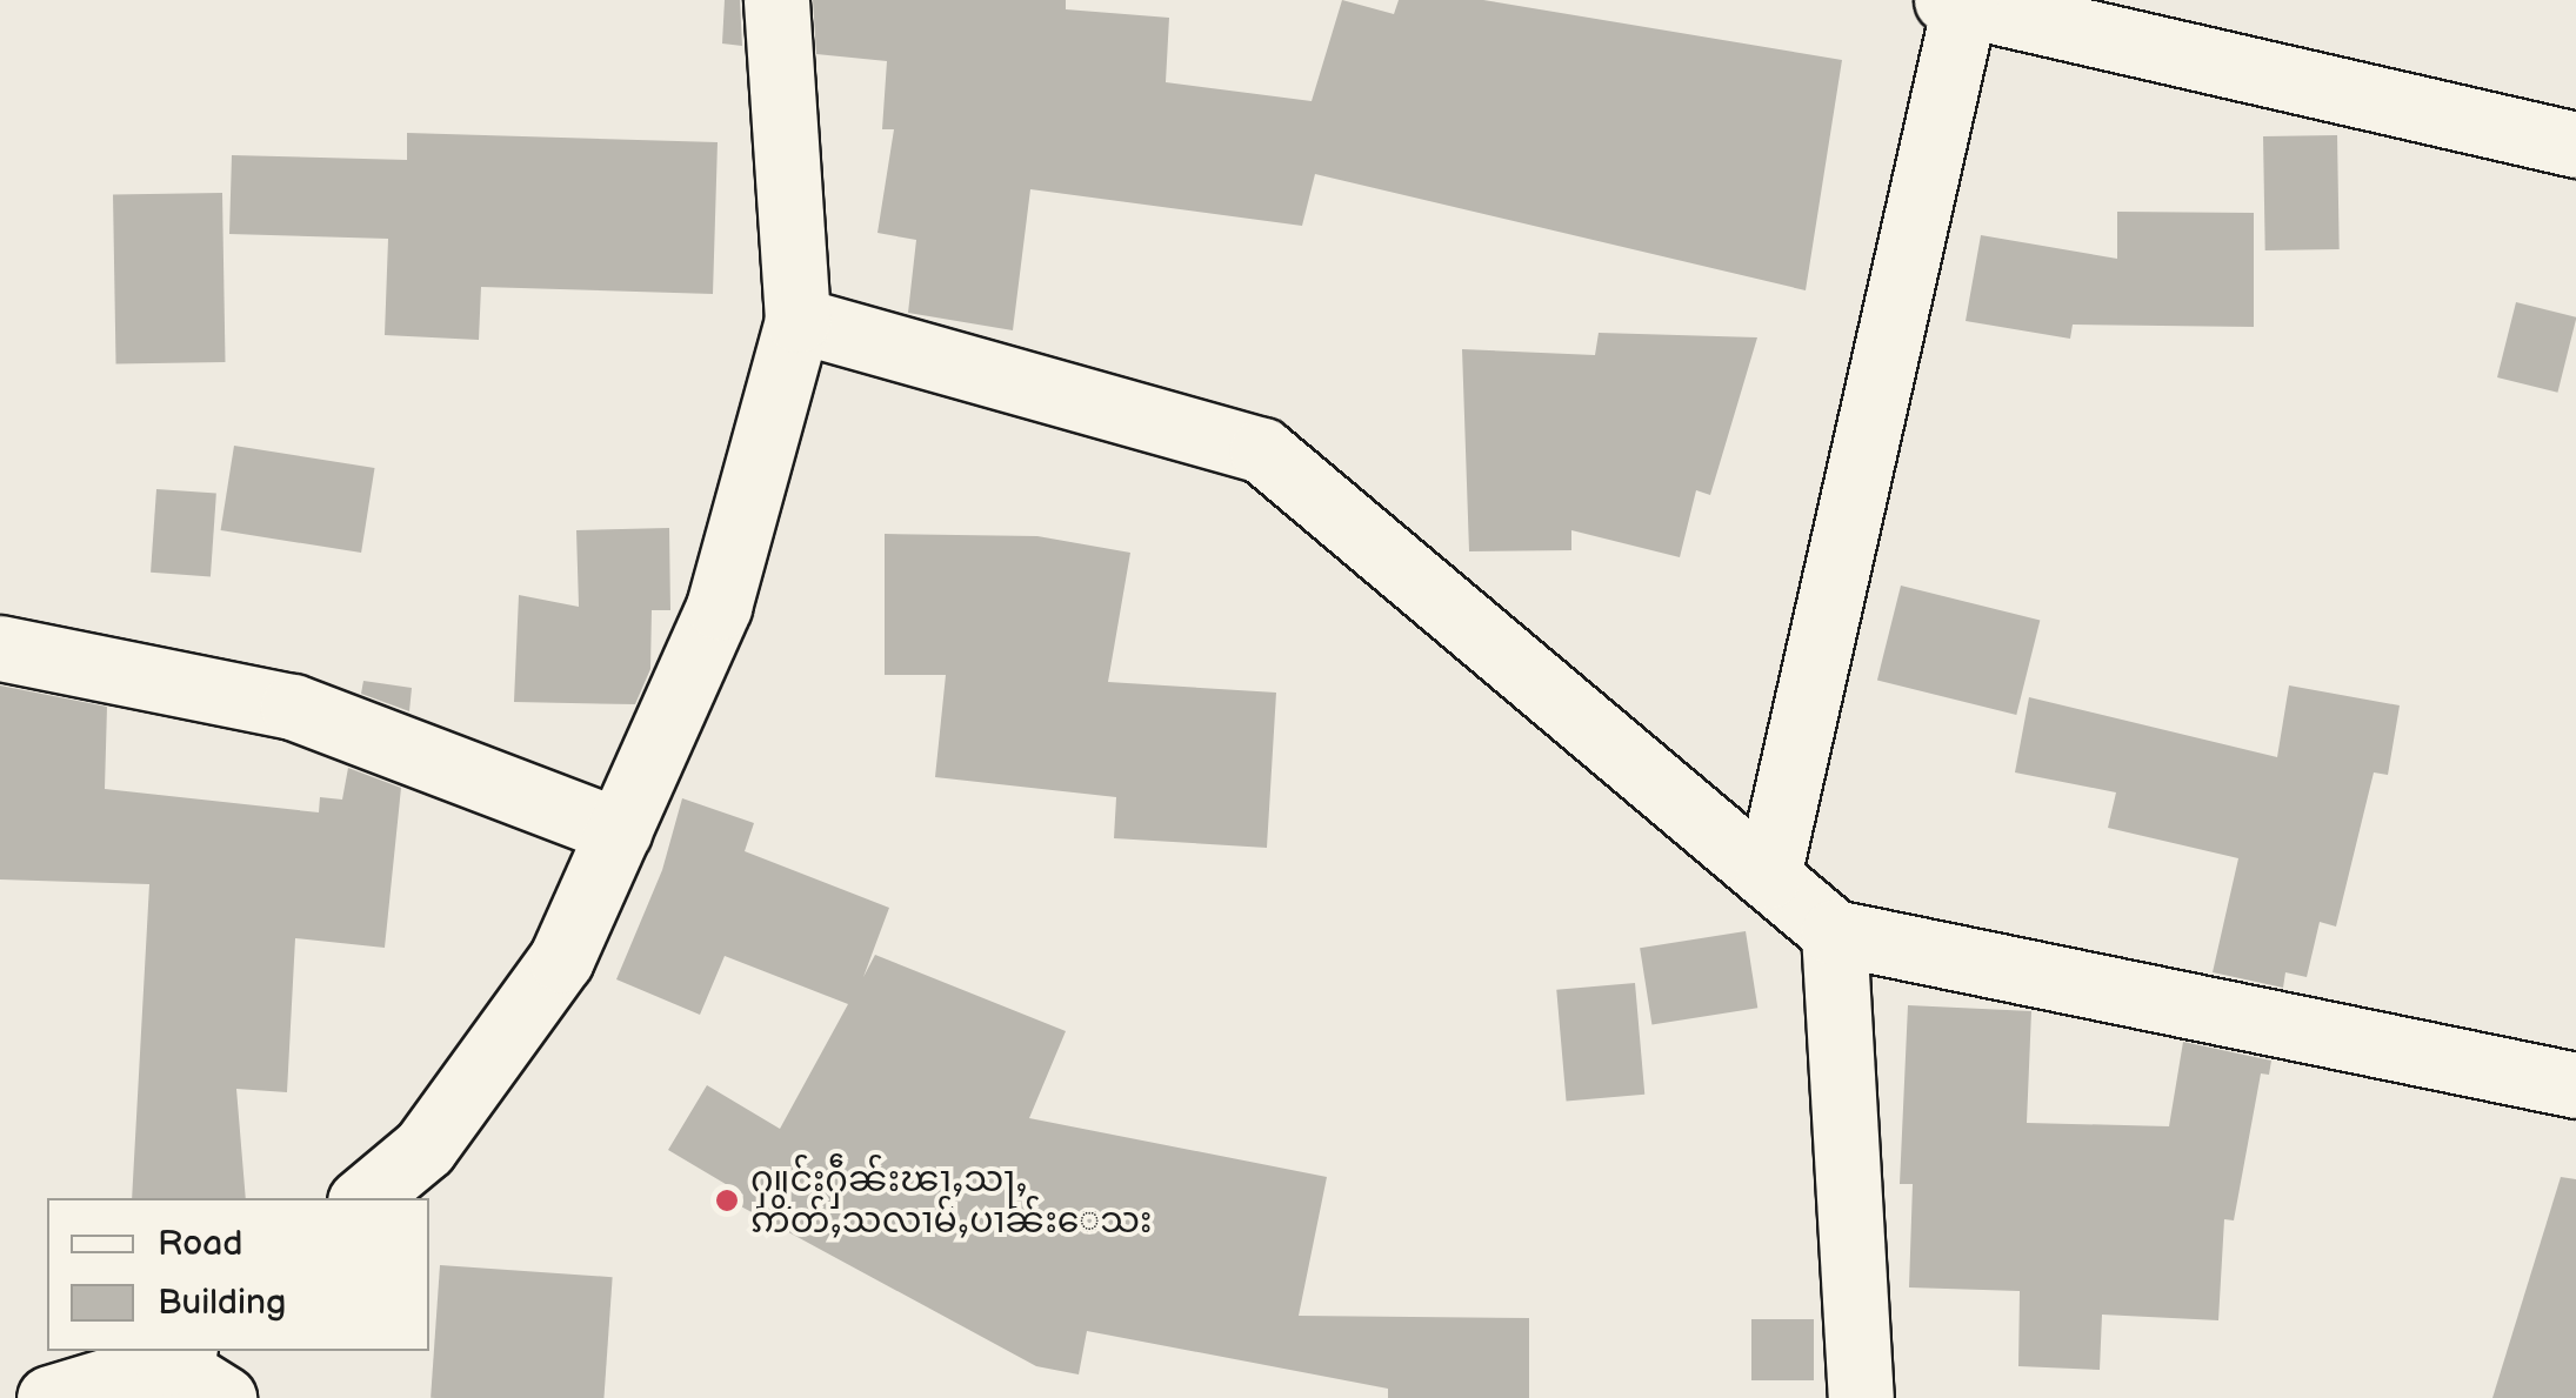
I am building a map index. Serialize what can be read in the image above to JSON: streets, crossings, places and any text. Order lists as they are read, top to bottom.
{
  "places": ["ႁူင်းႁဵၼ်းၽႃႇသႃႇ ဢိတ်ႇသလၢမ်ႇပၢၼ်းေသး"],
  "legend": ["Road", "Building"]
}
